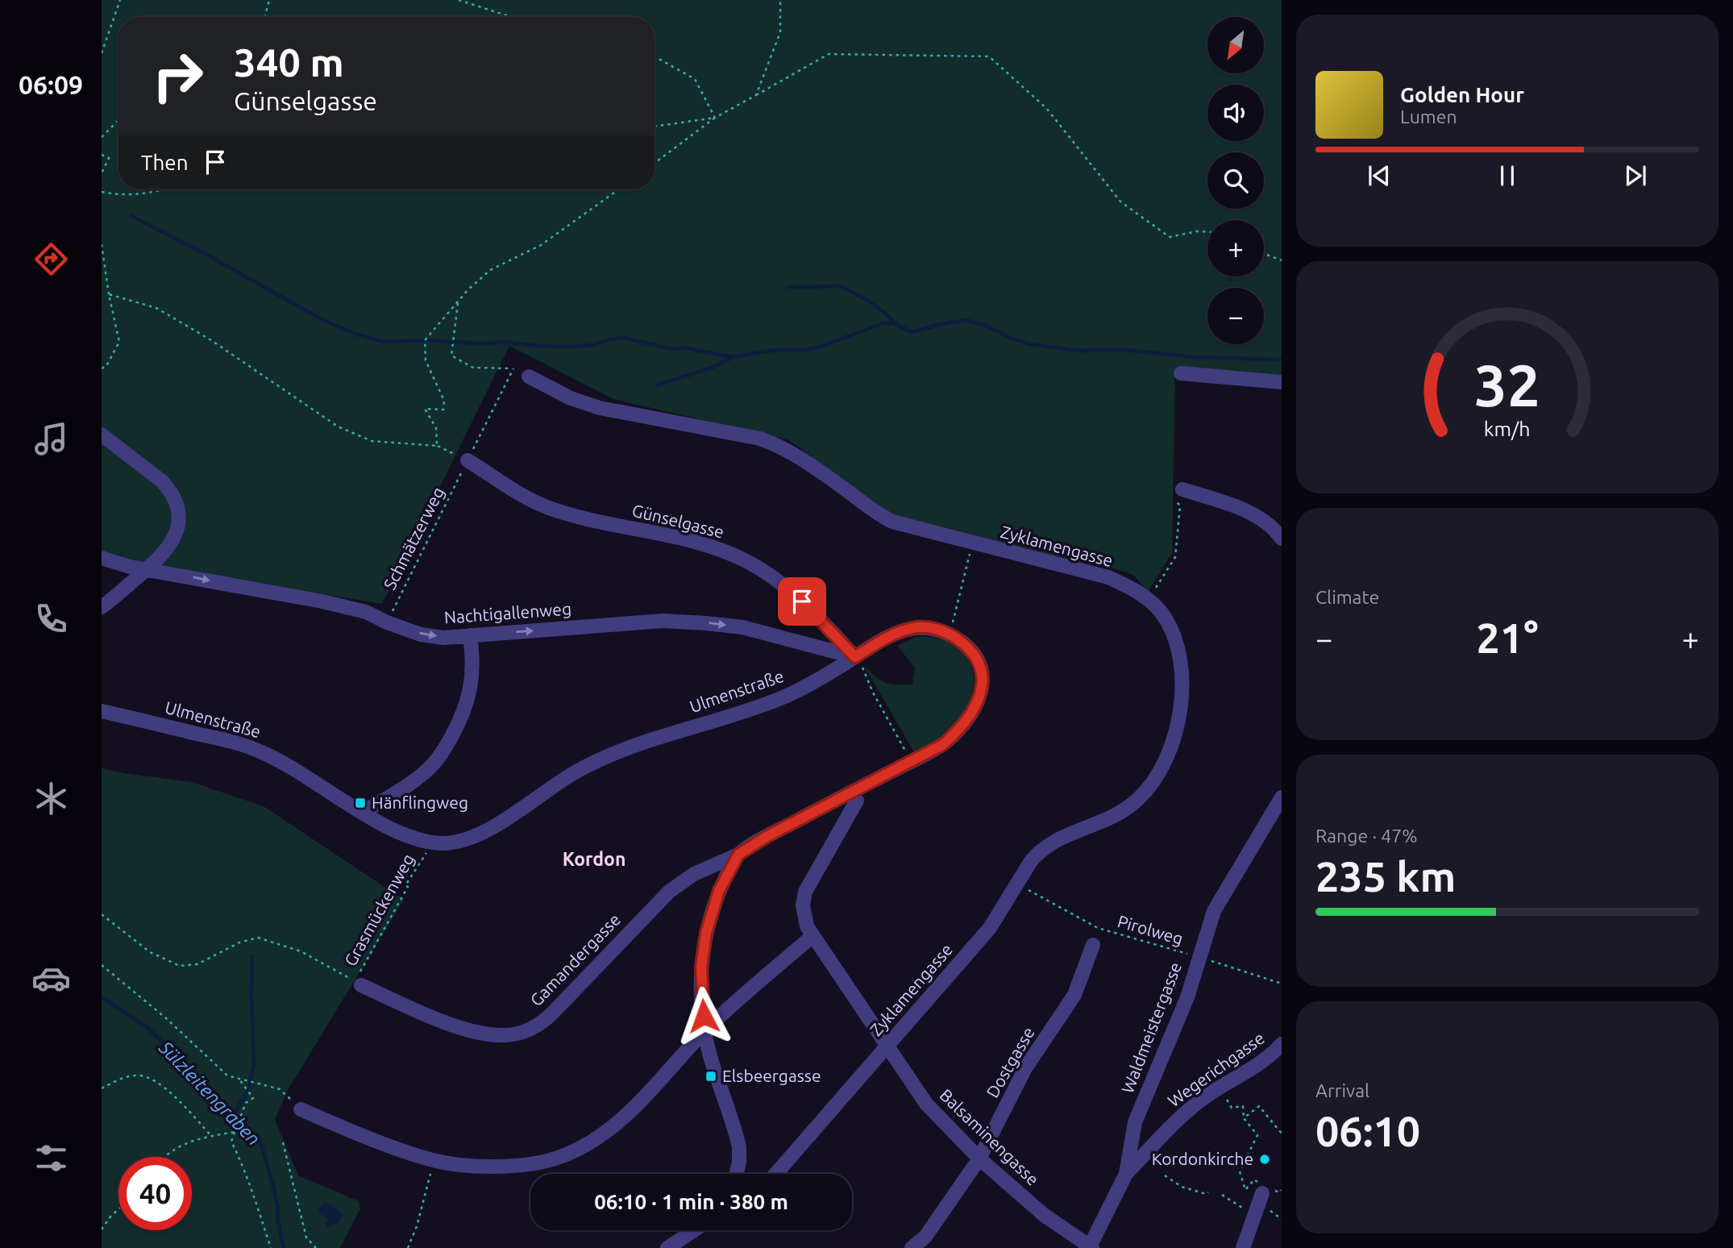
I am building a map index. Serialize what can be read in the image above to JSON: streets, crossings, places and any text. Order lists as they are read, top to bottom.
{
  "streets": {
    "street": [
      "Günselgasse",
      "Zyklamengasse",
      "Nachtigallenweg",
      "Ulmenstraße",
      "Gamandergasse",
      "Waldmeistergasse",
      "Dostgasse",
      "Wegerichgasse",
      "Balsaminengasse"
    ],
    "path": ["Schmätzerweg", "Grasmückenweg", "Pirolweg"]
  },
  "crossings": [
    ["Günselgasse", "Schmätzerweg"],
    ["Günselgasse", "Nachtigallenweg"],
    ["Günselgasse", "Ulmenstraße"],
    ["Schmätzerweg", "Nachtigallenweg"],
    ["Zyklamengasse", "Pirolweg"],
    ["Zyklamengasse", "Balsaminengasse"],
    ["Nachtigallenweg", "Ulmenstraße"],
    ["Ulmenstraße", "Gamandergasse"],
    ["Grasmückenweg", "Gamandergasse"],
    ["Pirolweg", "Waldmeistergasse"],
    ["Waldmeistergasse", "Wegerichgasse"],
    ["Waldmeistergasse", "Balsaminengasse"],
    ["Dostgasse", "Balsaminengasse"]
  ],
  "one_way": ["Nachtigallenweg"],
  "districts": ["Kordon"],
  "water": ["Sülzleitengraben"],
  "places": {
    "transit": ["Hänflingweg", "Elsbeergasse"],
    "other": ["Kordonkirche"]
  },
  "north": "bottom left",
  "page": {
    "tabs": "06:09",
    "map_buttons": ["+", "−"],
    "turn": ["340 m", "Günselgasse"],
    "song": ["Golden Hour", "Lumen"],
    "then": "Then",
    "tile": [
      "Climate",
      ["Range · 47%", "235 km"],
      ["Arrival", "06:10"]
    ],
    "heat": ["−", "21°", "+"],
    "limit": "40",
    "trip": "06:10 · 1 min · 380 m",
    "gauge": ["32", "km/h"]
  }
}
